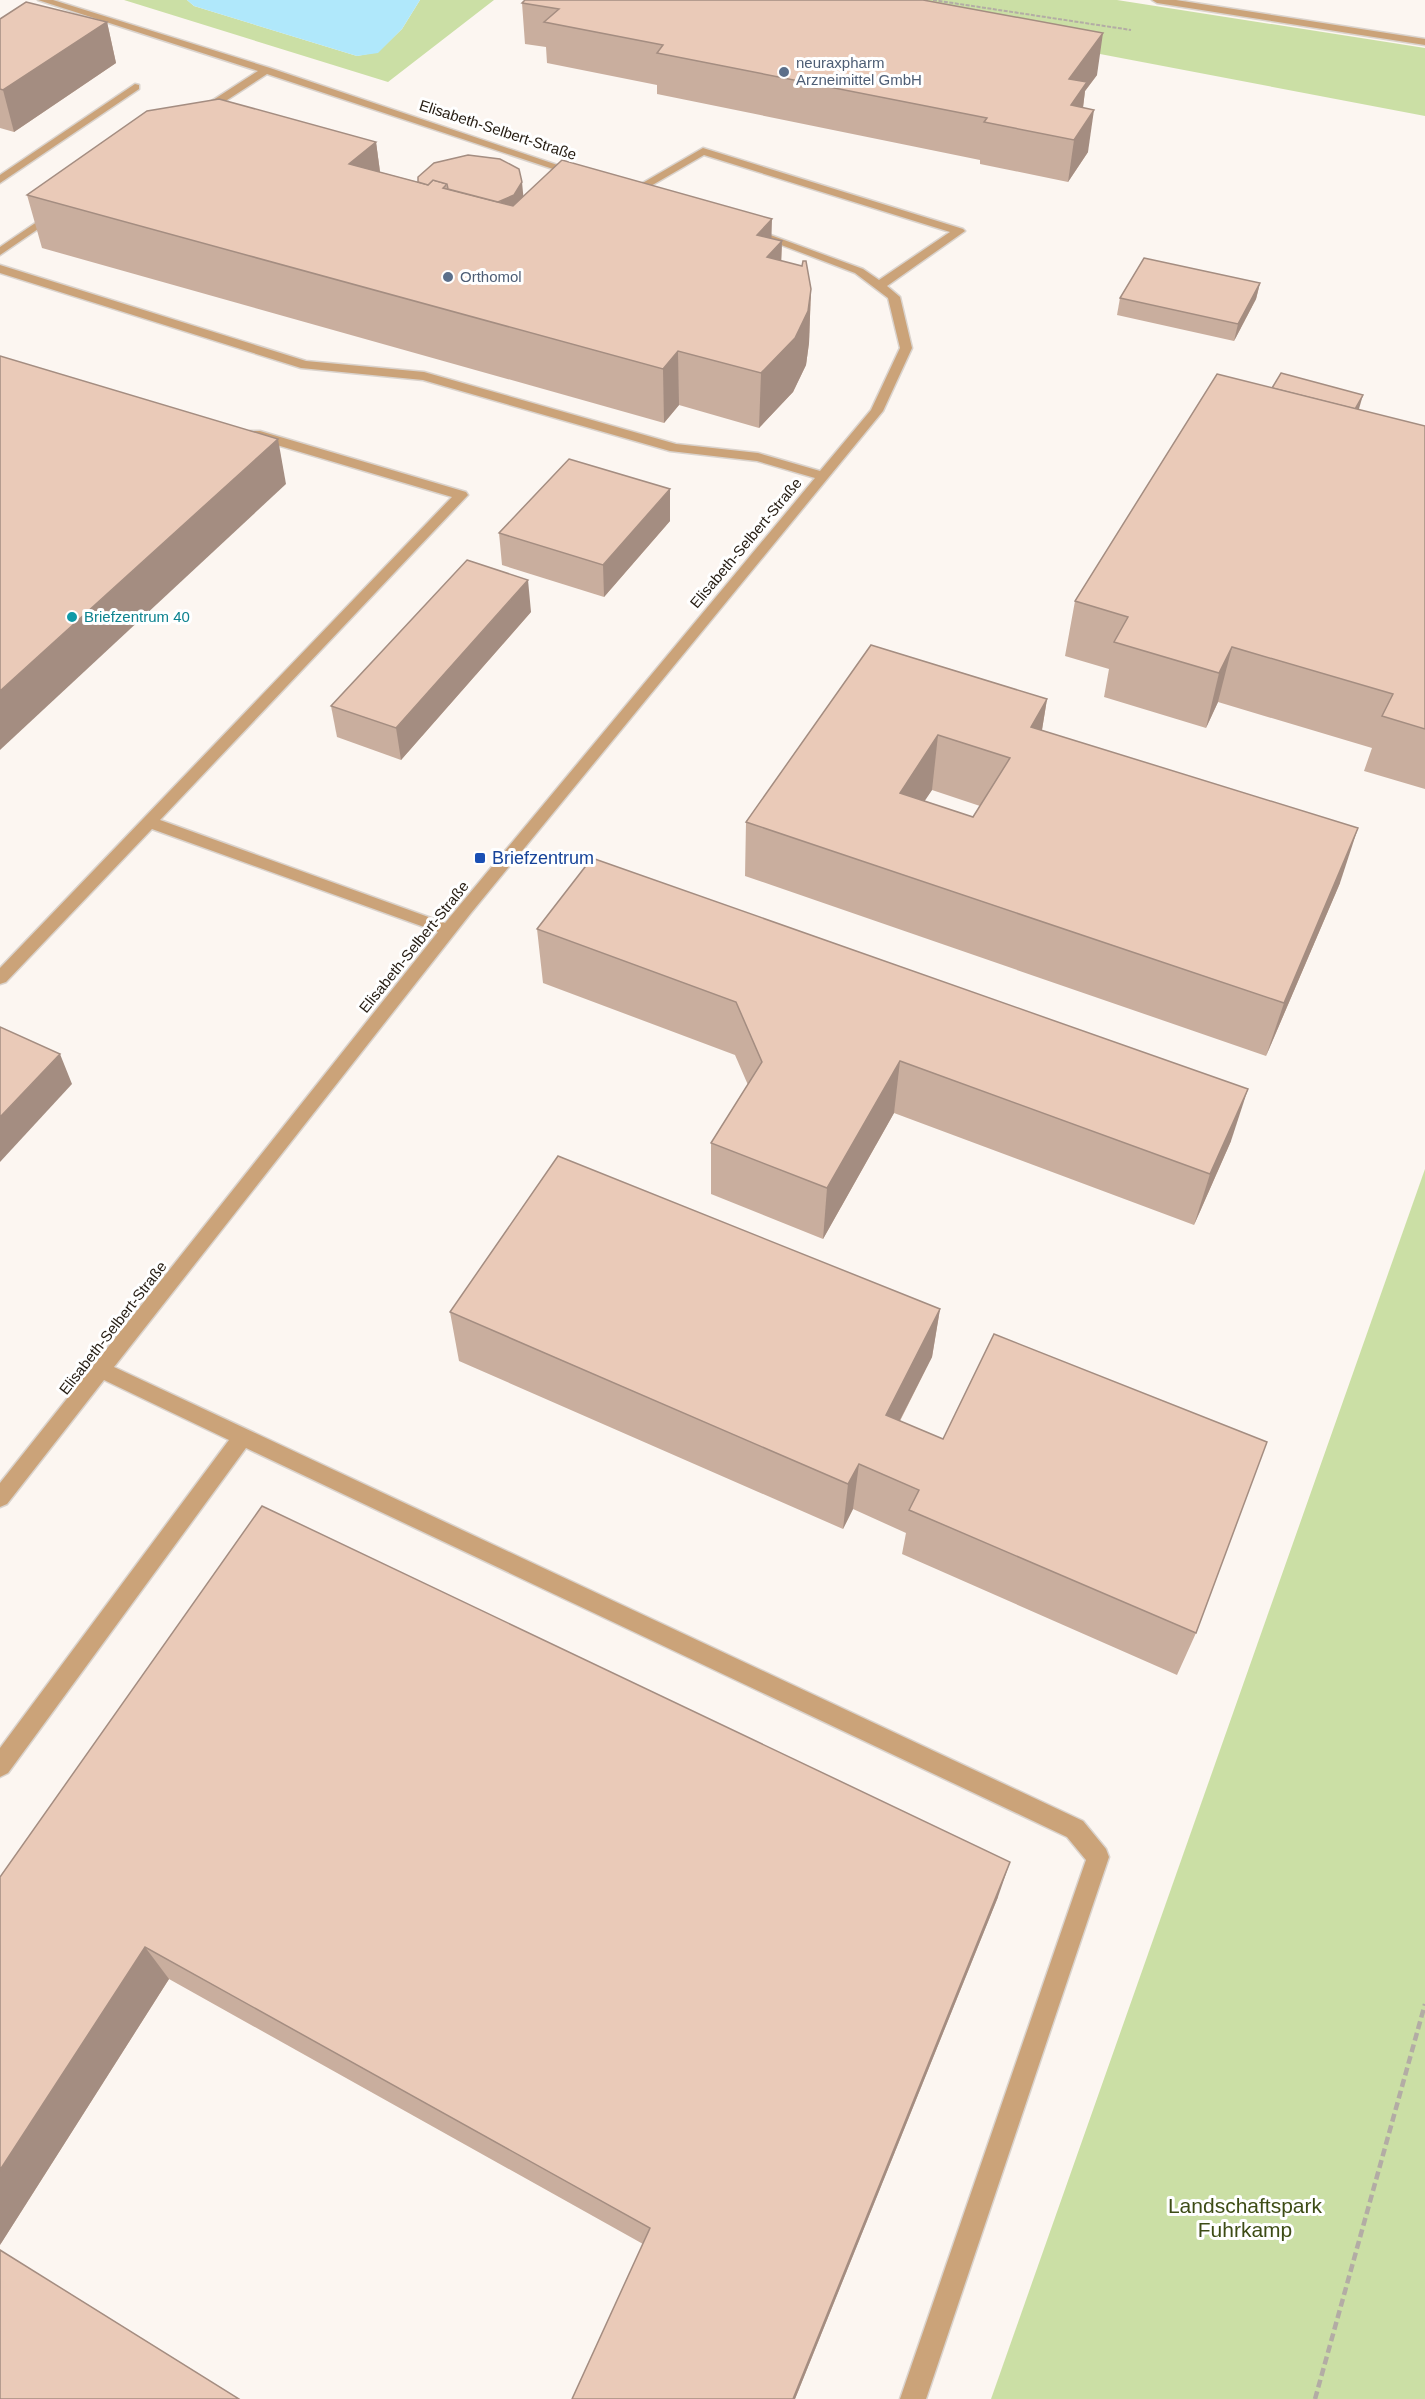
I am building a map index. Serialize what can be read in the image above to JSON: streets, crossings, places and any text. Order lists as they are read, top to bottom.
{
  "streets": {
    "street": ["Elisabeth-Selbert-Straße"]
  },
  "parks": ["Landschaftspark Fuhrkamp"],
  "places": {
    "other": ["neuraxpharm Arzneimittel GmbH", "Orthomol", "Briefzentrum 40"],
    "transit": ["Briefzentrum"]
  }
}
